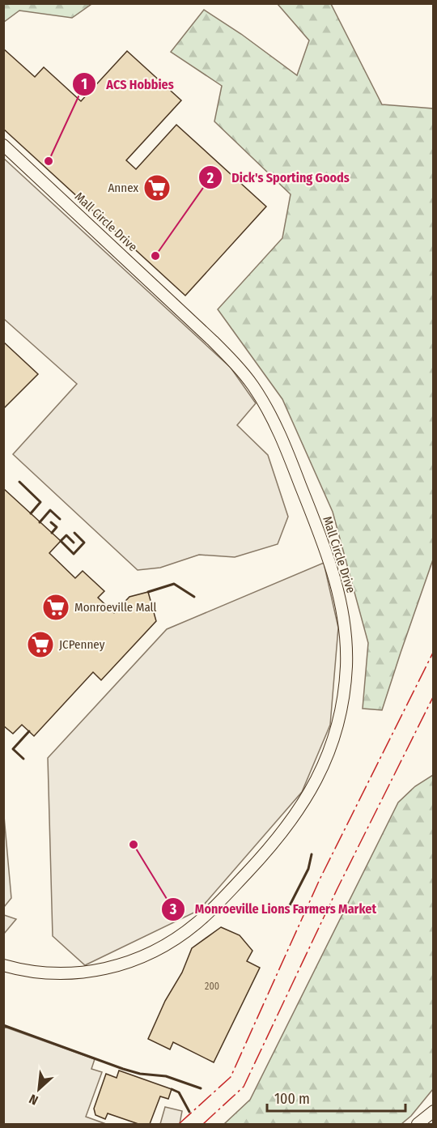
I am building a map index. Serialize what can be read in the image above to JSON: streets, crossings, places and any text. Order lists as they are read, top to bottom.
{
  "streets": {
    "street": ["Mall Circle Drive"]
  },
  "places": {
    "other": ["ACS Hobbies", "Dick's Sporting Goods", "Monroeville Lions Farmers Market"],
    "supermarket": ["Annex", "Monroeville Mall", "JCPenney"]
  },
  "house_numbers": ["200"],
  "scale_bar": "100 m",
  "north": "bottom left"
}
